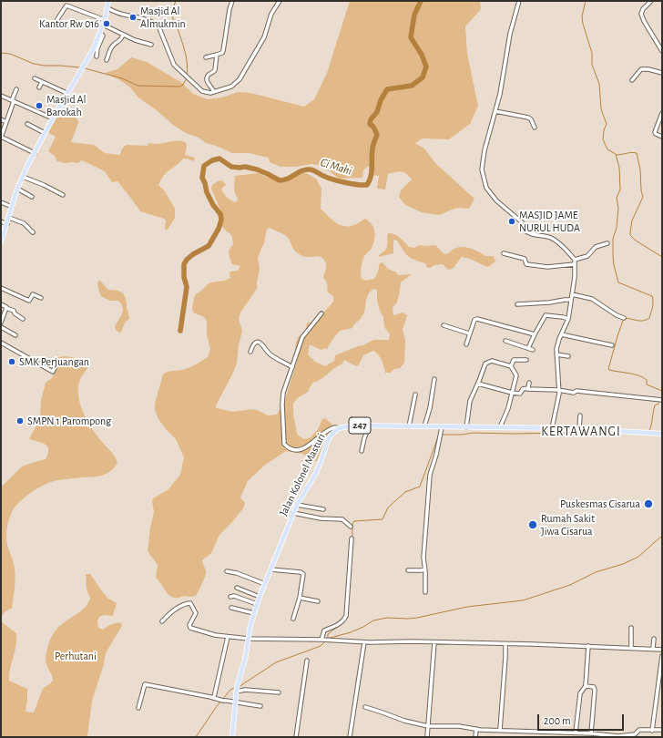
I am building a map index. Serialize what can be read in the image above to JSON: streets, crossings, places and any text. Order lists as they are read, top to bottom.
{
  "streets": {
    "main road": ["247", "Jalan Kolonel Masturi"]
  },
  "districts": ["KERTAWANGI"],
  "water": ["Ci Mahi"],
  "parks": ["Perhutani"],
  "places": [
    "Masjid Al Almukmin",
    "Kantor Rw 016",
    "Masjid Al Barokah",
    "MASJID JAME NURUL HUDA",
    "SMK Perjuangan",
    "SMPN 1 Parompong",
    "Puskesmas Cisarua",
    "Rumah Sakit Jiwa Cisarua"
  ],
  "scale_bar": "200 m"
}
